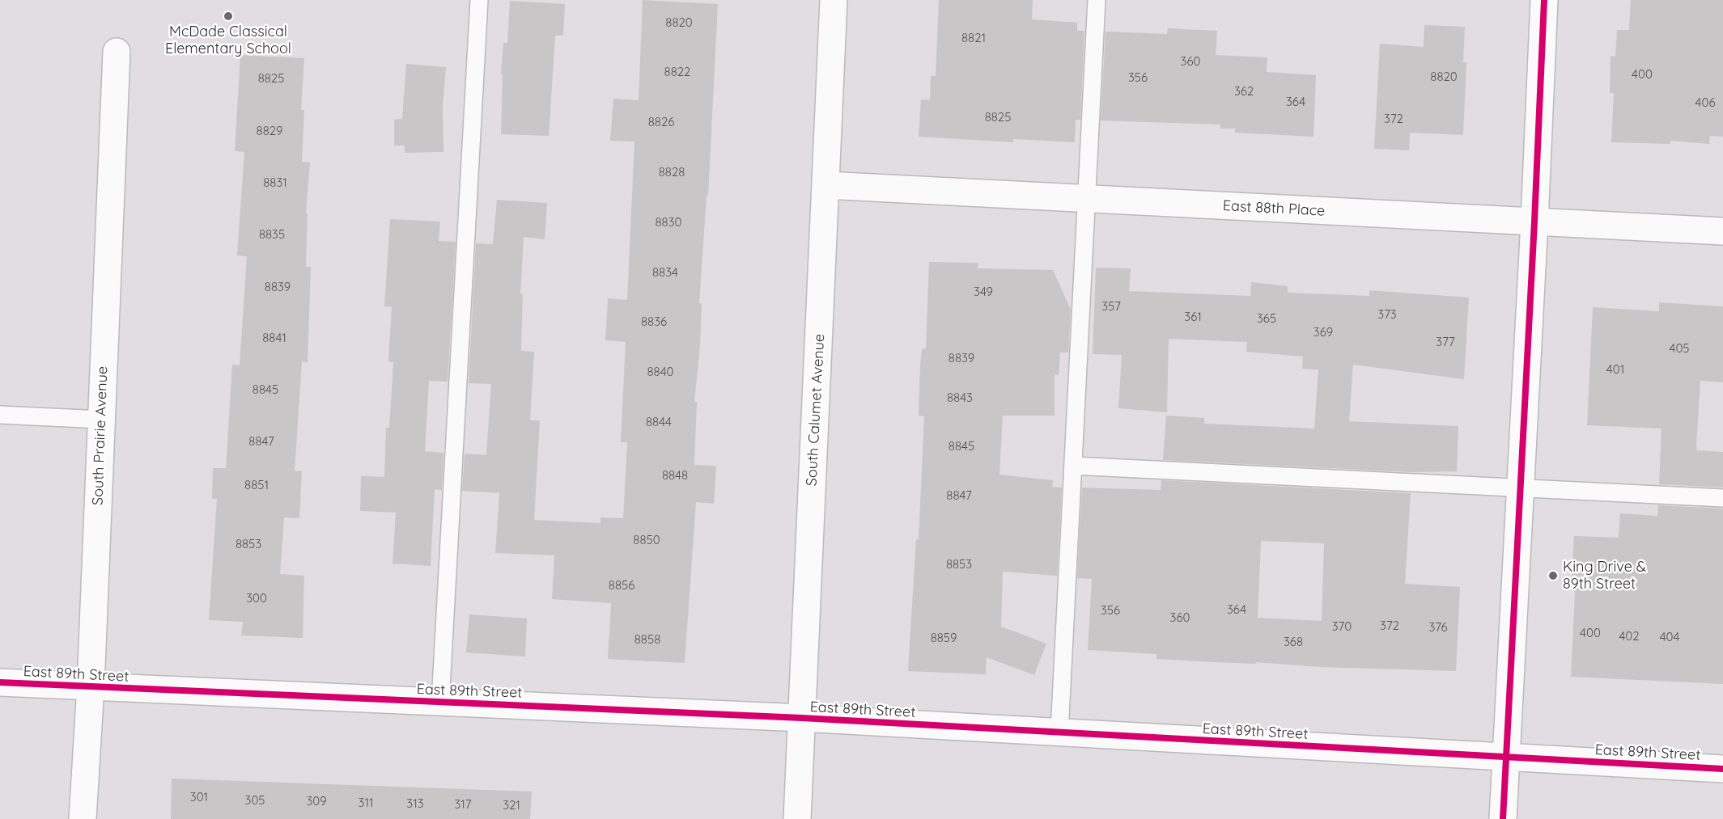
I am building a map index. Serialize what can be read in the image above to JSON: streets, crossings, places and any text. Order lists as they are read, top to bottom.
{
  "streets": {
    "street": [
      "East 88th Place",
      "South Calumet Avenue",
      "South Prairie Avenue",
      "East 89th Street"
    ]
  },
  "crossings": [
    ["East 88th Place", "South Calumet Avenue"],
    ["South Calumet Avenue", "East 89th Street"],
    ["South Prairie Avenue", "East 89th Street"]
  ],
  "places": ["McDade Classical Elementary School", "King Drive & 89th Street"],
  "house_numbers": [
    "8820",
    "8821",
    "360",
    "8822",
    "400",
    "8820",
    "356",
    "8825",
    "362",
    "364",
    "406",
    "8825",
    "372",
    "8826",
    "8829",
    "8828",
    "8831",
    "8830",
    "8835",
    "8834",
    "8839",
    "349",
    "357",
    "373",
    "361",
    "365",
    "8836",
    "369",
    "8841",
    "377",
    "405",
    "8839",
    "401",
    "8840",
    "8845",
    "8843",
    "8844",
    "8847",
    "8845",
    "8848",
    "8851",
    "8847",
    "8850",
    "8853",
    "8853",
    "8856",
    "300",
    "364",
    "356",
    "360",
    "372",
    "370",
    "376",
    "400",
    "402",
    "404",
    "8859",
    "8858",
    "368",
    "301",
    "305",
    "309",
    "311",
    "313",
    "317",
    "321"
  ]
}
